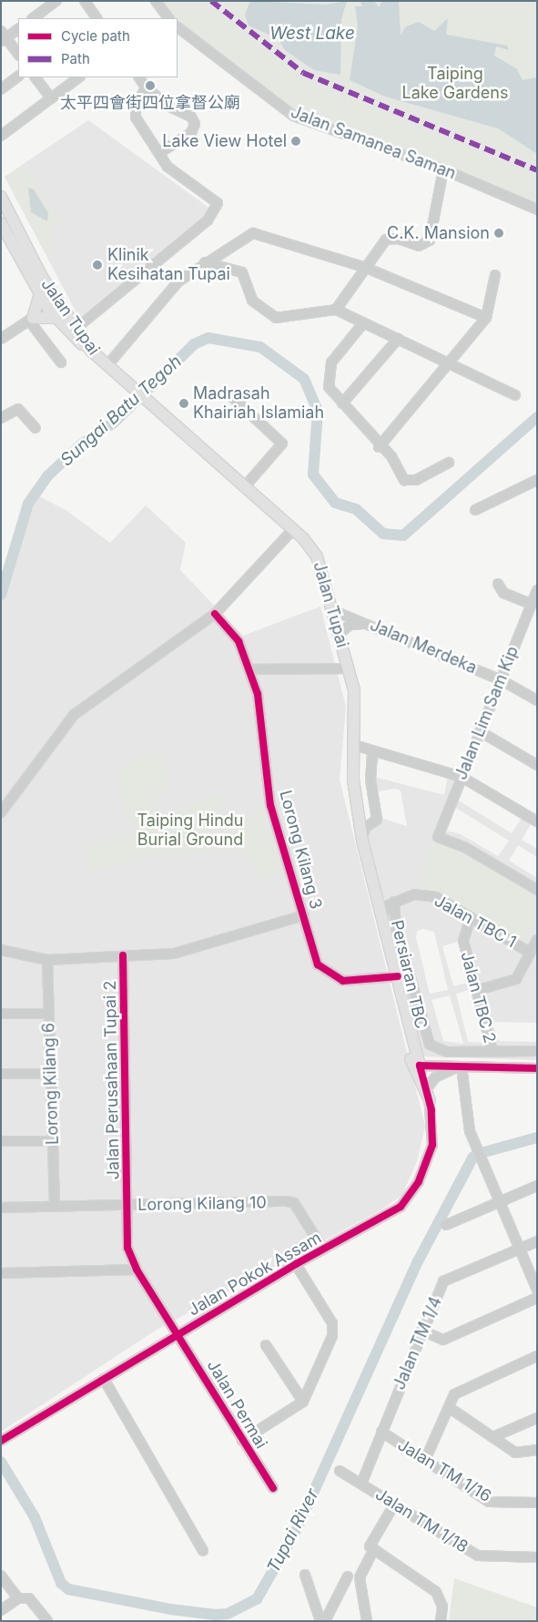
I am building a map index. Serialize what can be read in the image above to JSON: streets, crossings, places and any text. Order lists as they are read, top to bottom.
{
  "streets": {
    "main road": ["Jalan Tupai"],
    "street": [
      "Jalan Samanea Saman",
      "Jalan Merdeka",
      "Jalan Lim Sam Kip",
      "Lorong Kilang 3",
      "Jalan TBC 1",
      "Persiaran TBC",
      "Jalan TBC 2",
      "Jalan Perusahaan Tupai 2",
      "Lorong Kilang 6",
      "Lorong Kilang 10",
      "Jalan Pokok Assam",
      "Jalan TM 1/4",
      "Jalan Permai",
      "Jalan TM 1/16",
      "Jalan TM 1/18"
    ]
  },
  "crossings": [
    ["Jalan Tupai", "Jalan Merdeka"],
    ["Jalan Tupai", "Lorong Kilang 3"],
    ["Jalan Tupai", "Jalan Pokok Assam"],
    ["Jalan Merdeka", "Jalan Lim Sam Kip"],
    ["Jalan TBC 1", "Persiaran TBC"],
    ["Jalan TBC 1", "Jalan TBC 2"],
    ["Persiaran TBC", "Jalan TBC 2"],
    ["Jalan Perusahaan Tupai 2", "Lorong Kilang 10"],
    ["Jalan Perusahaan Tupai 2", "Jalan Permai"],
    ["Lorong Kilang 6", "Lorong Kilang 10"],
    ["Lorong Kilang 10", "Jalan Pokok Assam"],
    ["Jalan Pokok Assam", "Jalan Permai"],
    ["Jalan TM 1/4", "Jalan TM 1/16"],
    ["Jalan TM 1/4", "Jalan TM 1/18"]
  ],
  "water": ["West Lake", "Sungai Batu Tegoh", "Tupai River"],
  "parks": ["Taiping Lake Gardens", "Taiping Hindu Burial Ground"],
  "places": [
    "太平四會街四位拿督公廟",
    "Lake View Hotel",
    "C.K. Mansion",
    "Klinik Kesihatan Tupai",
    "Madrasah Khairiah Islamiah"
  ],
  "legend": ["Cycle path", "Path"]
}
